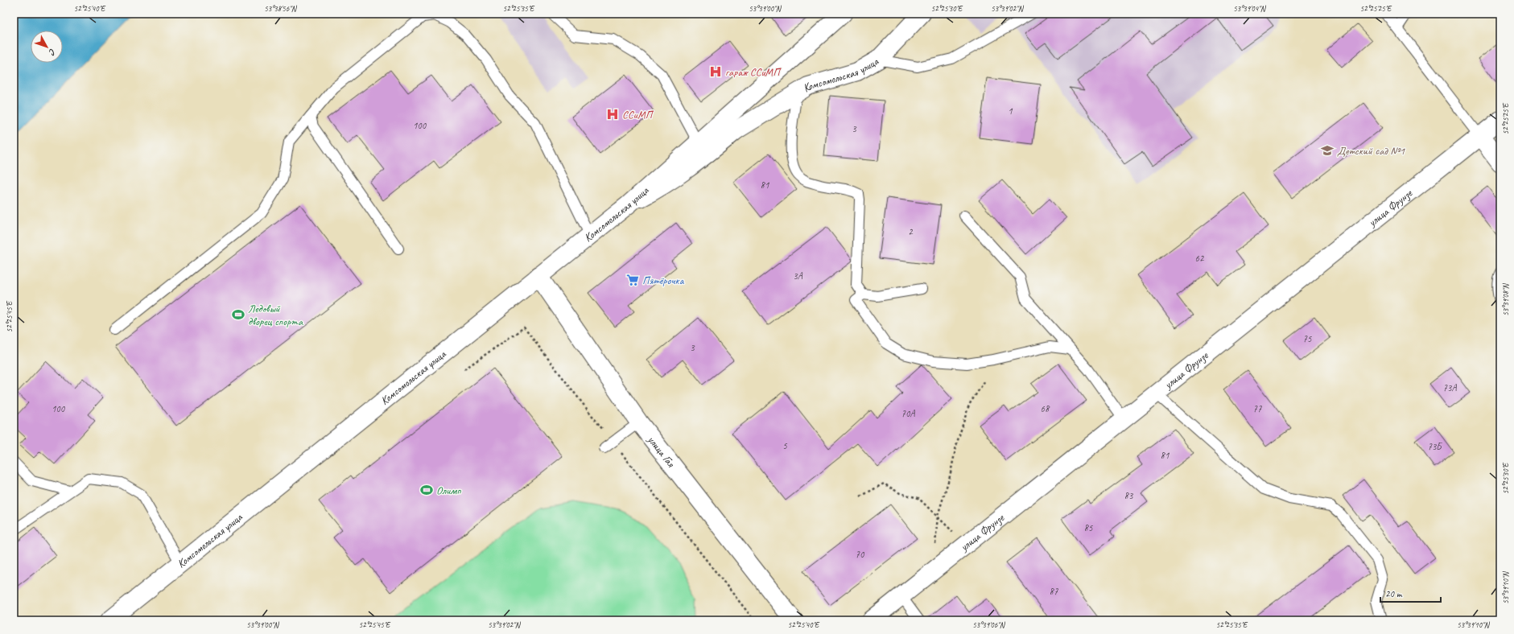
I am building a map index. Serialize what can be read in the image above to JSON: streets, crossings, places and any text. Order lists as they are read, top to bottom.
{
  "streets": {
    "street": ["Комсомольская улица", "улица Фрунзе", "улица Гая"]
  },
  "crossings": [
    ["Комсомольская улица", "улица Гая"]
  ],
  "places": {
    "hospital": ["гараж ССиМП", "ССиМП"],
    "school or university": ["Детский сад №1"],
    "supermarket": ["Пятёрочка"],
    "sports": ["Ледовый дворец спорта", "Олимп"]
  },
  "house_numbers": [
    "1",
    "100",
    "3",
    "81",
    "2",
    "62",
    "3А",
    "75",
    "3",
    "73А",
    "100",
    "68",
    "77",
    "70А",
    "5",
    "73Б",
    "81",
    "83",
    "85",
    "70",
    "87"
  ],
  "scale_bar": "20 m",
  "north": "bottom right",
  "coordinates": [
    "52°25'40\"E",
    "53°38'56\"N",
    "52°25'35\"E",
    "53°39'00\"N",
    "52°25'30\"E",
    "53°39'02\"N",
    "53°39'04\"N",
    "52°25'25\"E",
    "53°39'08\"N",
    "52°25'45\"E",
    "53°39'10\"N",
    "53°39'06\"N"
  ]
}
